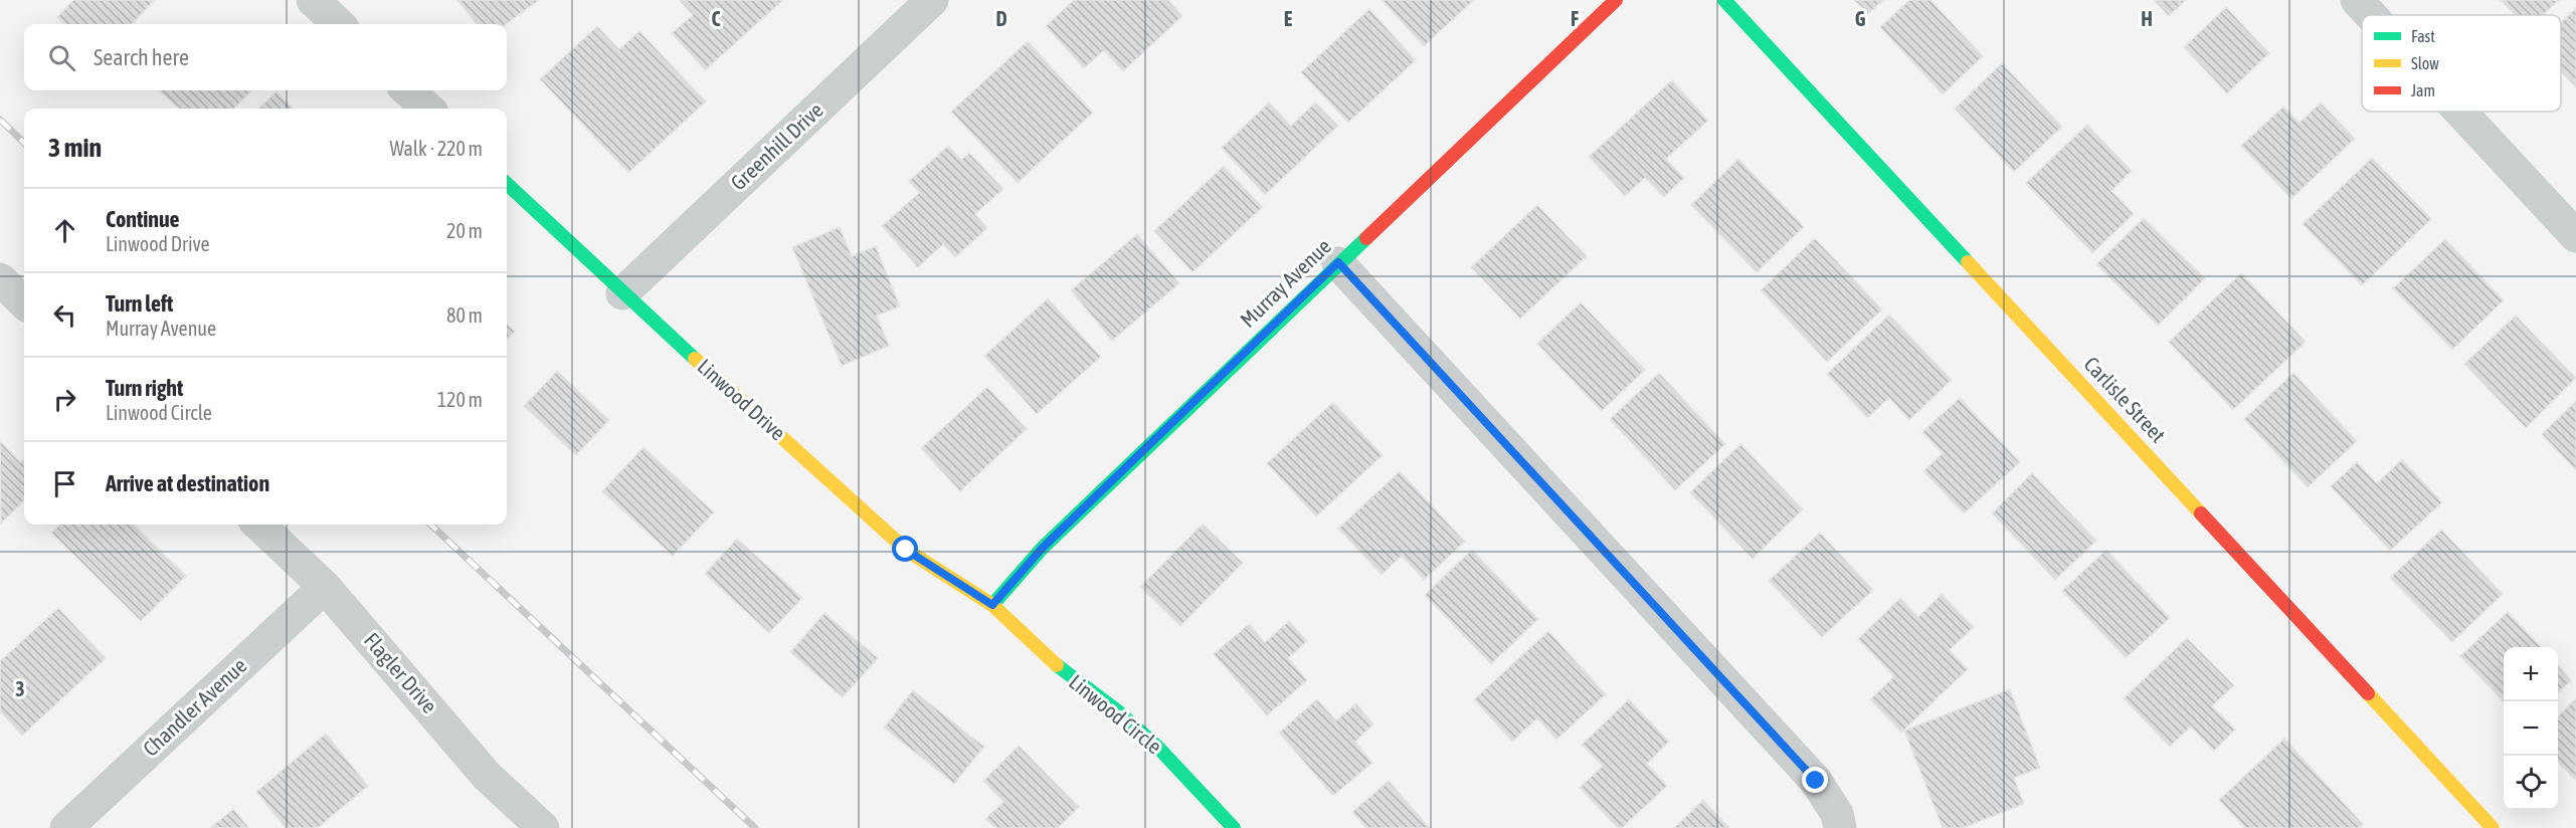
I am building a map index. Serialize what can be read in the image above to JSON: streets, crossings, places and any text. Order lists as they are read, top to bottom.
{
  "streets": {
    "street": [
      "Greenhill Drive",
      "Murray Avenue",
      "Linwood Drive",
      "Carlisle Street",
      "Flagler Drive",
      "Chandler Avenue",
      "Linwood Circle"
    ]
  },
  "crossings": [
    ["Greenhill Drive", "Linwood Drive"],
    ["Murray Avenue", "Linwood Drive"],
    ["Murray Avenue", "Linwood Circle"],
    ["Linwood Drive", "Linwood Circle"],
    ["Flagler Drive", "Chandler Avenue"]
  ],
  "legend": ["Fast", "Slow", "Jam"],
  "page": {
    "search": "Search here",
    "heading": ["3 min", "Walk · 220 m"],
    "list": [
      ["Continue", "Linwood Drive", "20 m"],
      ["Turn left", "Murray Avenue", "80 m"],
      ["Turn right", "Linwood Circle", "120 m"],
      "Arrive at destination"
    ],
    "map_buttons": ["+", "−"]
  },
  "grid": {
    "columns": [
      "C",
      "D",
      "E",
      "F",
      "G",
      "H"
    ],
    "rows": ["3"]
  }
}
